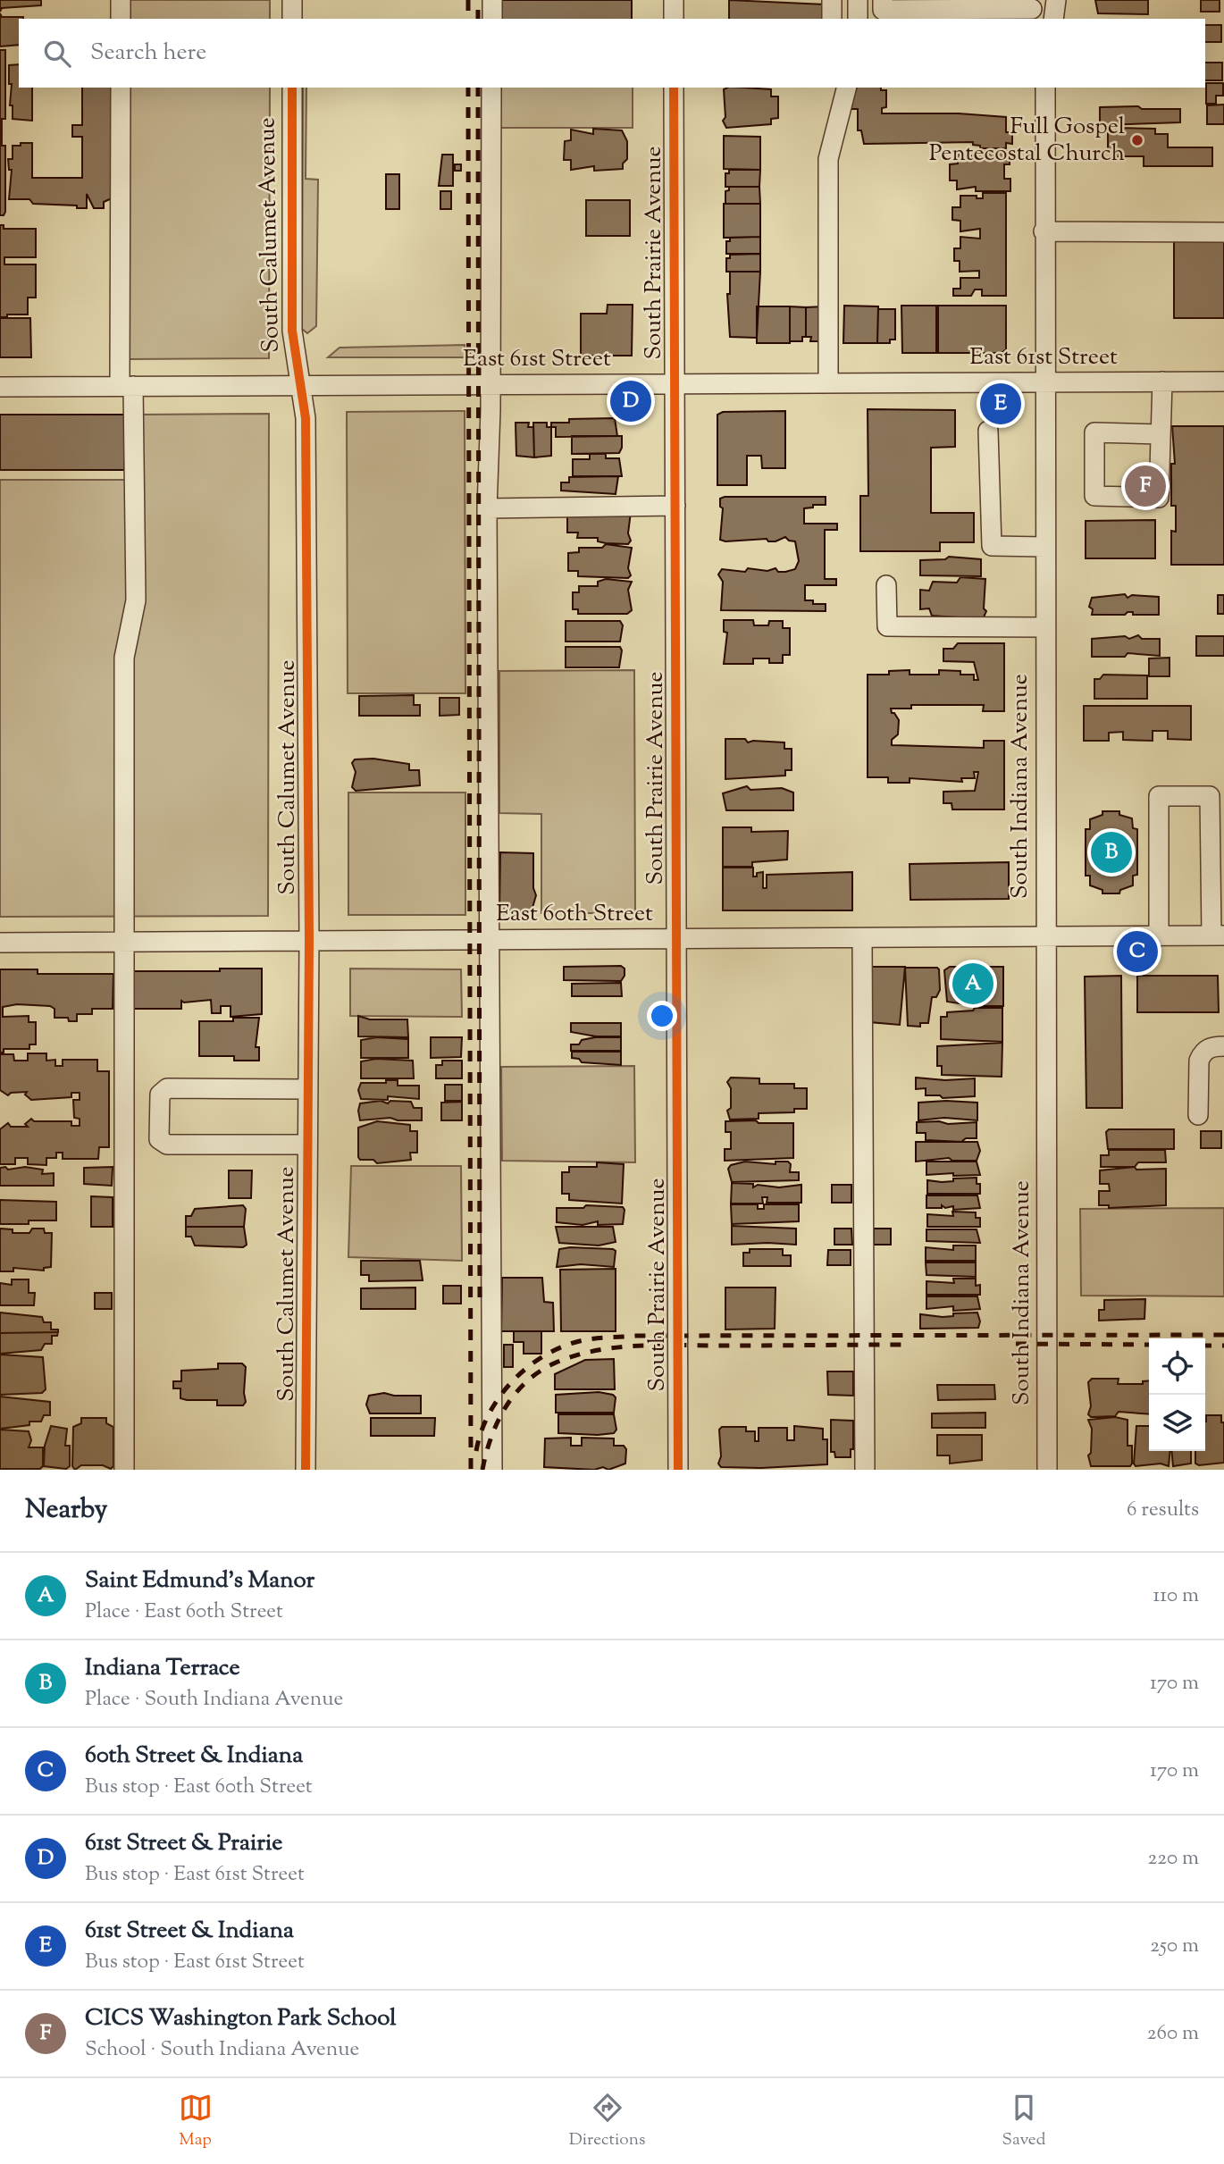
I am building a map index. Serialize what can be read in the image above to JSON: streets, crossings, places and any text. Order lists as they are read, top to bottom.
{
  "streets": {
    "street": [
      "South Calumet Avenue",
      "South Prairie Avenue",
      "East 61st Street",
      "South Indiana Avenue",
      "East 60th Street"
    ]
  },
  "crossings": [
    ["South Calumet Avenue", "East 61st Street"],
    ["South Calumet Avenue", "East 60th Street"],
    ["South Prairie Avenue", "East 61st Street"],
    ["South Prairie Avenue", "East 60th Street"],
    ["East 61st Street", "South Indiana Avenue"],
    ["South Indiana Avenue", "East 60th Street"]
  ],
  "places": ["Full Gospel Pentecostal Church"],
  "page": {
    "search": "Search here",
    "pins": [
      "D",
      "E",
      "F",
      "B",
      "C",
      "A"
    ],
    "heading": ["Nearby", "6 results"],
    "list": [
      {
        "mark": "A",
        "name": "Saint Edmund's Manor",
        "note": "Place · East 60th Street",
        "value": "110 m"
      },
      {
        "mark": "B",
        "name": "Indiana Terrace",
        "note": "Place · South Indiana Avenue",
        "value": "170 m"
      },
      {
        "mark": "C",
        "name": "60th Street & Indiana",
        "note": "Bus stop · East 60th Street",
        "value": "170 m"
      },
      {
        "mark": "D",
        "name": "61st Street & Prairie",
        "note": "Bus stop · East 61st Street",
        "value": "220 m"
      },
      {
        "mark": "E",
        "name": "61st Street & Indiana",
        "note": "Bus stop · East 61st Street",
        "value": "250 m"
      },
      {
        "mark": "F",
        "name": "CICS Washington Park School",
        "note": "School · South Indiana Avenue",
        "value": "260 m"
      }
    ],
    "nav": ["Map", "Directions", "Saved"]
  }
}
